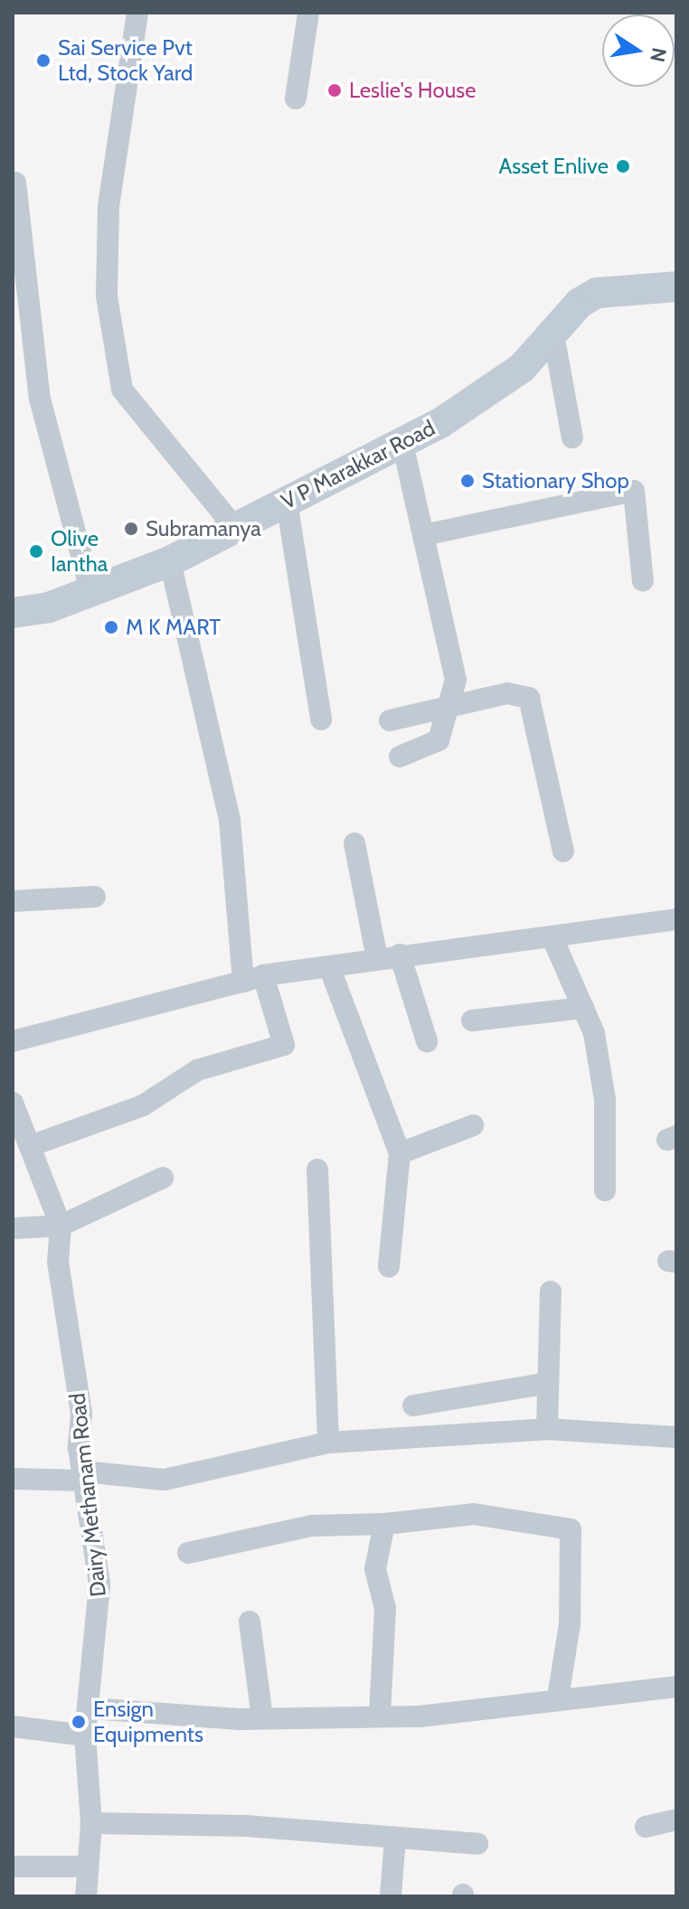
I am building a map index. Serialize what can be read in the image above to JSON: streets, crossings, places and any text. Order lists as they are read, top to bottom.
{
  "streets": {
    "street": ["V P Marakkar Road", "Dairy Methanam Road"]
  },
  "places": [
    "Sai Service Pvt Ltd, Stock Yard",
    "Leslie's House",
    "Asset Enlive",
    "Stationary Shop",
    "Subramanya",
    "Olive Iantha",
    "M K MART",
    "Ensign Equipments"
  ],
  "north": "right"
}
